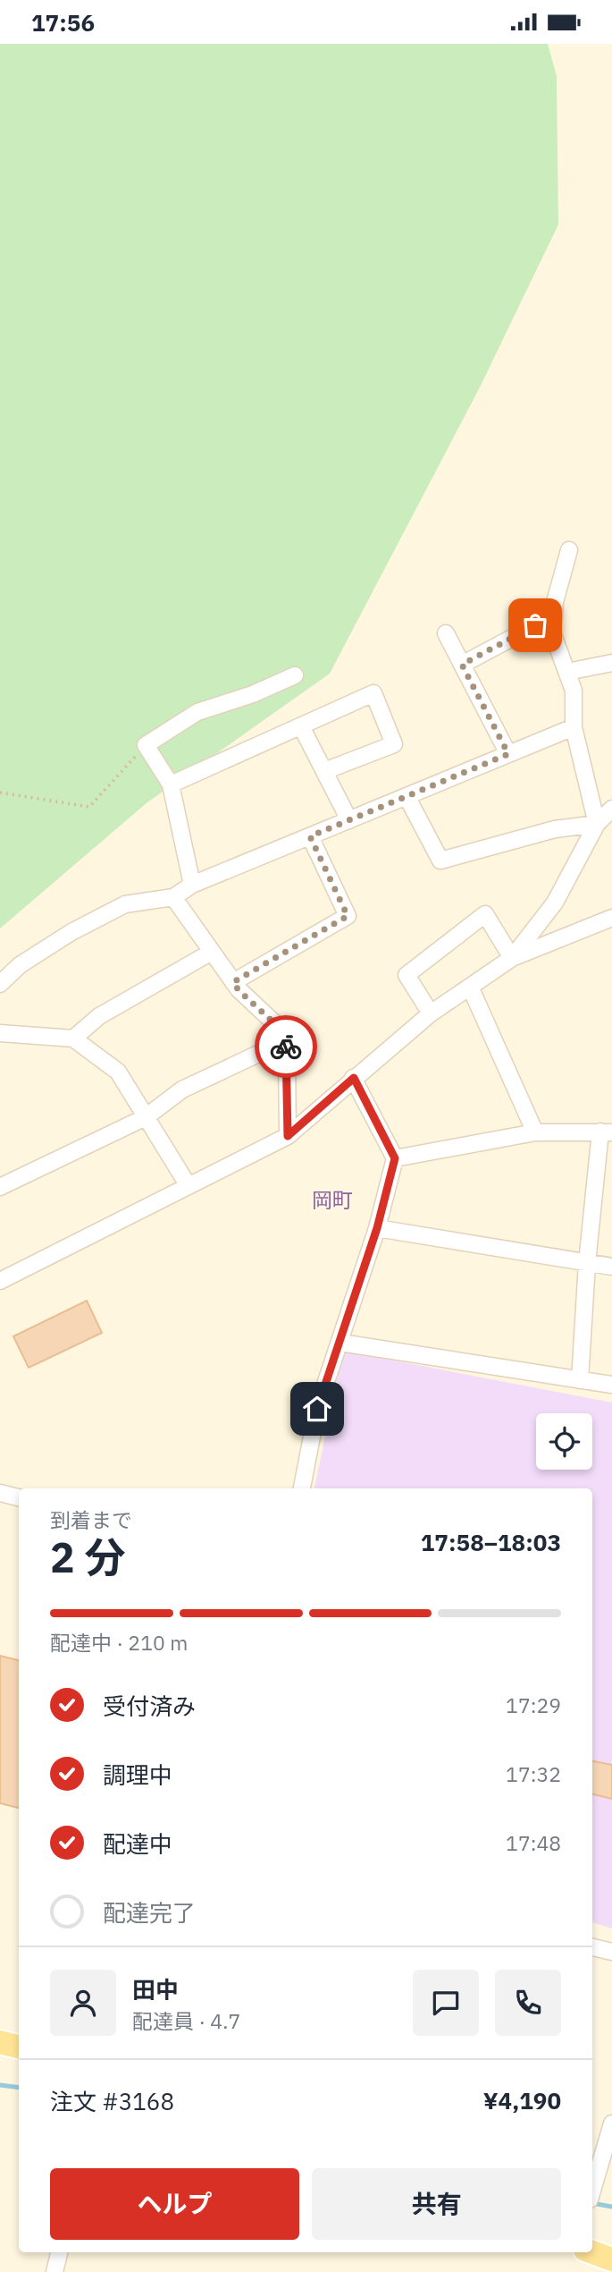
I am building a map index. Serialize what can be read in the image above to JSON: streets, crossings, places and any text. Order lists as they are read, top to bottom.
{
  "districts": ["岡町"],
  "page": {
    "status": "17:56",
    "heading": ["2 分", "到着まで", "17:58–18:03"],
    "panel": [
      "田中",
      "配達員 · 4.7",
      "注文 #3168",
      "¥4,190"
    ],
    "bar": "配達中 · 210 m",
    "list": [
      ["受付済み", "17:29"],
      ["調理中", "17:32"],
      ["配達中", "17:48"],
      "配達完了"
    ],
    "buttons": ["ヘルプ", "共有"]
  }
}
